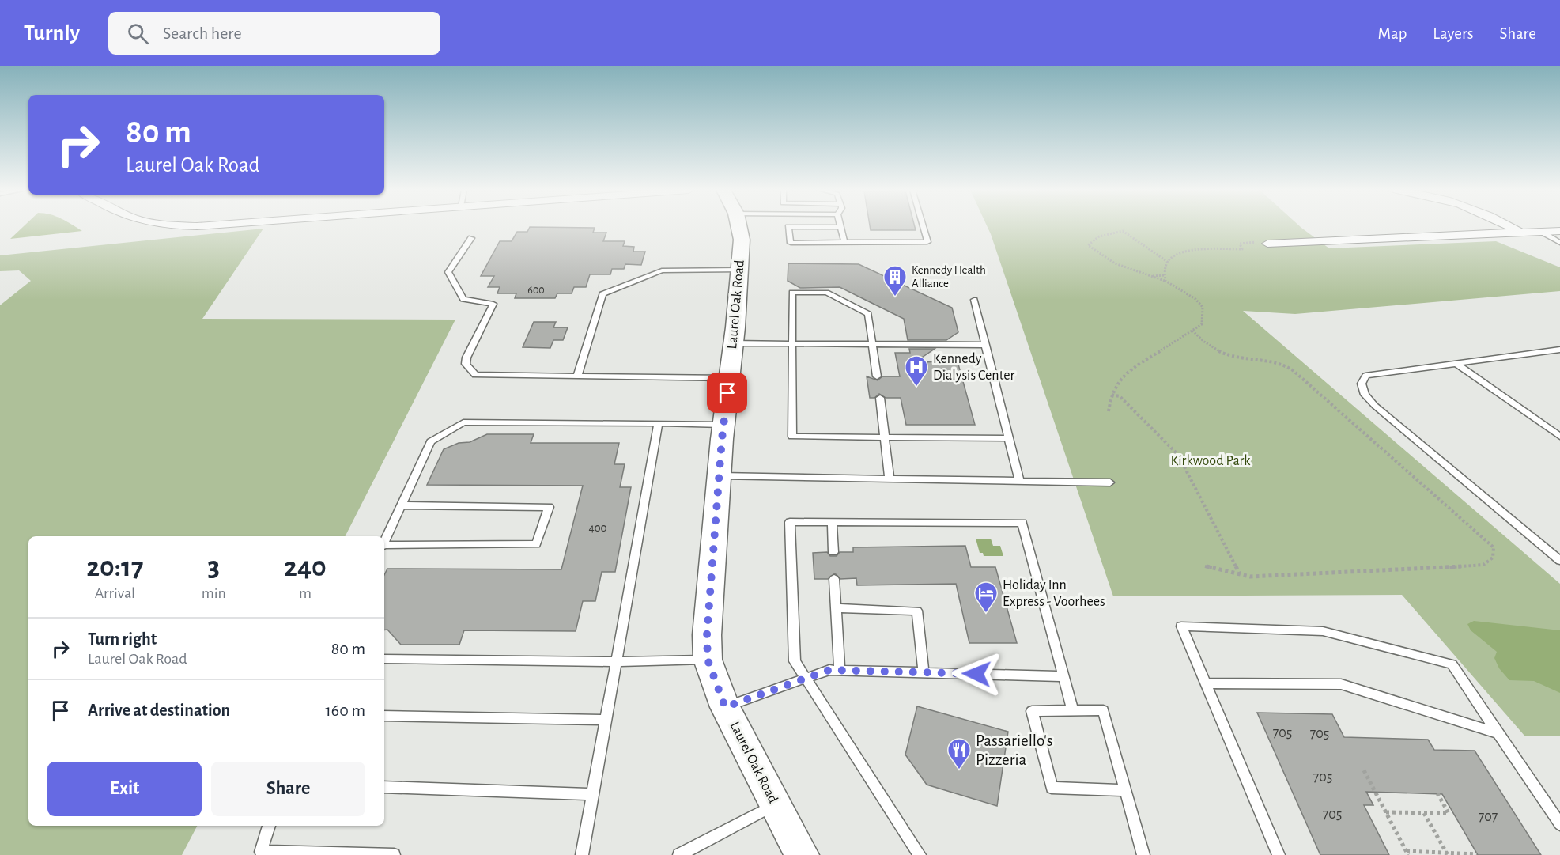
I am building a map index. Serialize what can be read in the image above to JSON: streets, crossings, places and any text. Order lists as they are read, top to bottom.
{
  "streets": {
    "street": ["Laurel Oak Road"]
  },
  "parks": ["Kirkwood Park"],
  "places": {
    "building": ["Kennedy Health Alliance"],
    "hospital": ["Kennedy Dialysis Center"],
    "hotel": ["Holiday Inn Express - Voorhees"],
    "restaurant": ["Passariello's Pizzeria"]
  },
  "house_numbers": [
    "600",
    "400",
    "705",
    "705",
    "705",
    "705",
    "707"
  ],
  "page": {
    "header": "Turnly",
    "search": "Search here",
    "nav": ["Map", "Layers", "Share"],
    "turn": ["80 m", "Laurel Oak Road"],
    "eta": [
      "20:17",
      "Arrival",
      "3",
      "min",
      "240",
      "m"
    ],
    "list": [
      {
        "name": "Turn right",
        "note": "Laurel Oak Road",
        "value": "80 m"
      },
      {
        "name": "Arrive at destination",
        "value": "160 m"
      }
    ],
    "buttons": ["Exit", "Share"]
  }
}
